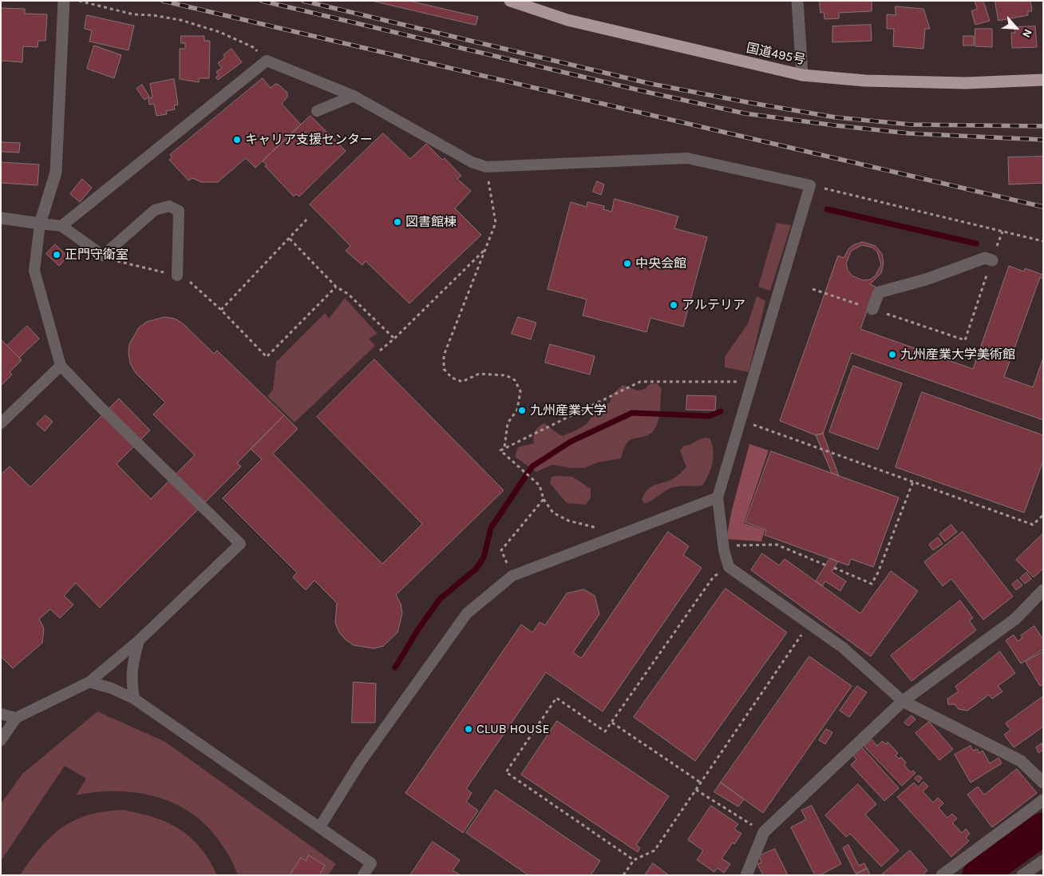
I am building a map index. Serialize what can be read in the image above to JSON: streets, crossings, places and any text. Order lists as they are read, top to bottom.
{
  "streets": {
    "highway": ["国道495号"]
  },
  "places": [
    "キャリア支援センター",
    "図書館棟",
    "正門守衛室",
    "中央会館",
    "アルテリア",
    "九州産業大学美術館",
    "九州産業大学",
    "CLUB HOUSE"
  ],
  "north": "bottom right"
}
